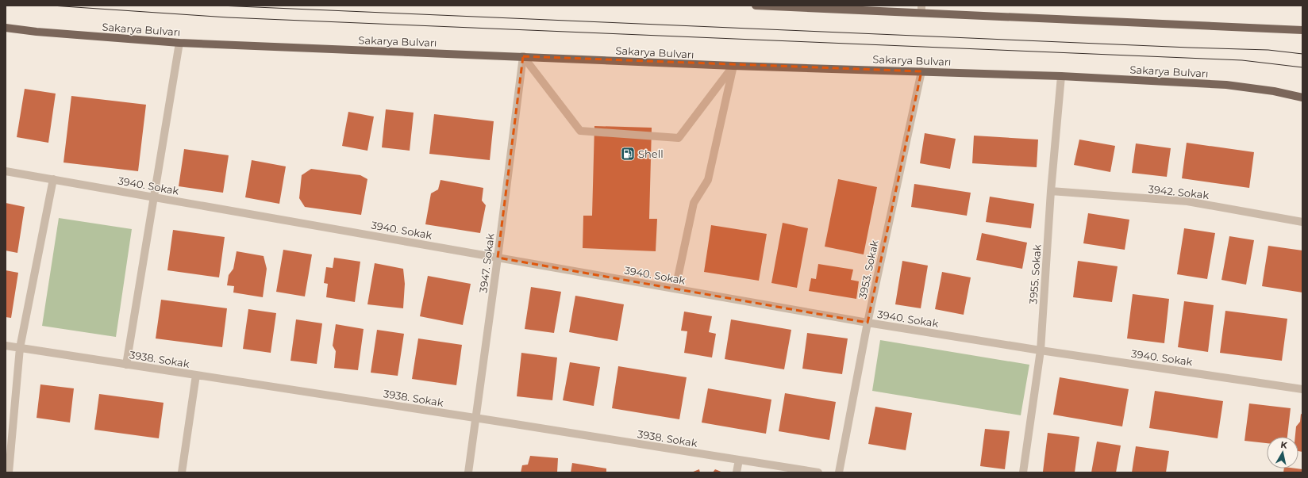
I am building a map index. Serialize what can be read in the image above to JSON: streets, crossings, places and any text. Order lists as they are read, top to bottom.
{
  "streets": {
    "main road": ["Sakarya Bulvarı"],
    "street": [
      "3940. Sokak",
      "3942. Sokak",
      "3947. Sokak",
      "3953. Sokak",
      "3955. Sokak",
      "3938. Sokak"
    ]
  },
  "crossings": [
    ["Sakarya Bulvarı", "3947. Sokak"],
    ["Sakarya Bulvarı", "3953. Sokak"],
    ["Sakarya Bulvarı", "3955. Sokak"],
    ["3940. Sokak", "3947. Sokak"],
    ["3940. Sokak", "3953. Sokak"],
    ["3940. Sokak", "3955. Sokak"],
    ["3942. Sokak", "3955. Sokak"],
    ["3947. Sokak", "3938. Sokak"]
  ],
  "places": {
    "fuel station": ["Shell"]
  },
  "north": "top"
}
